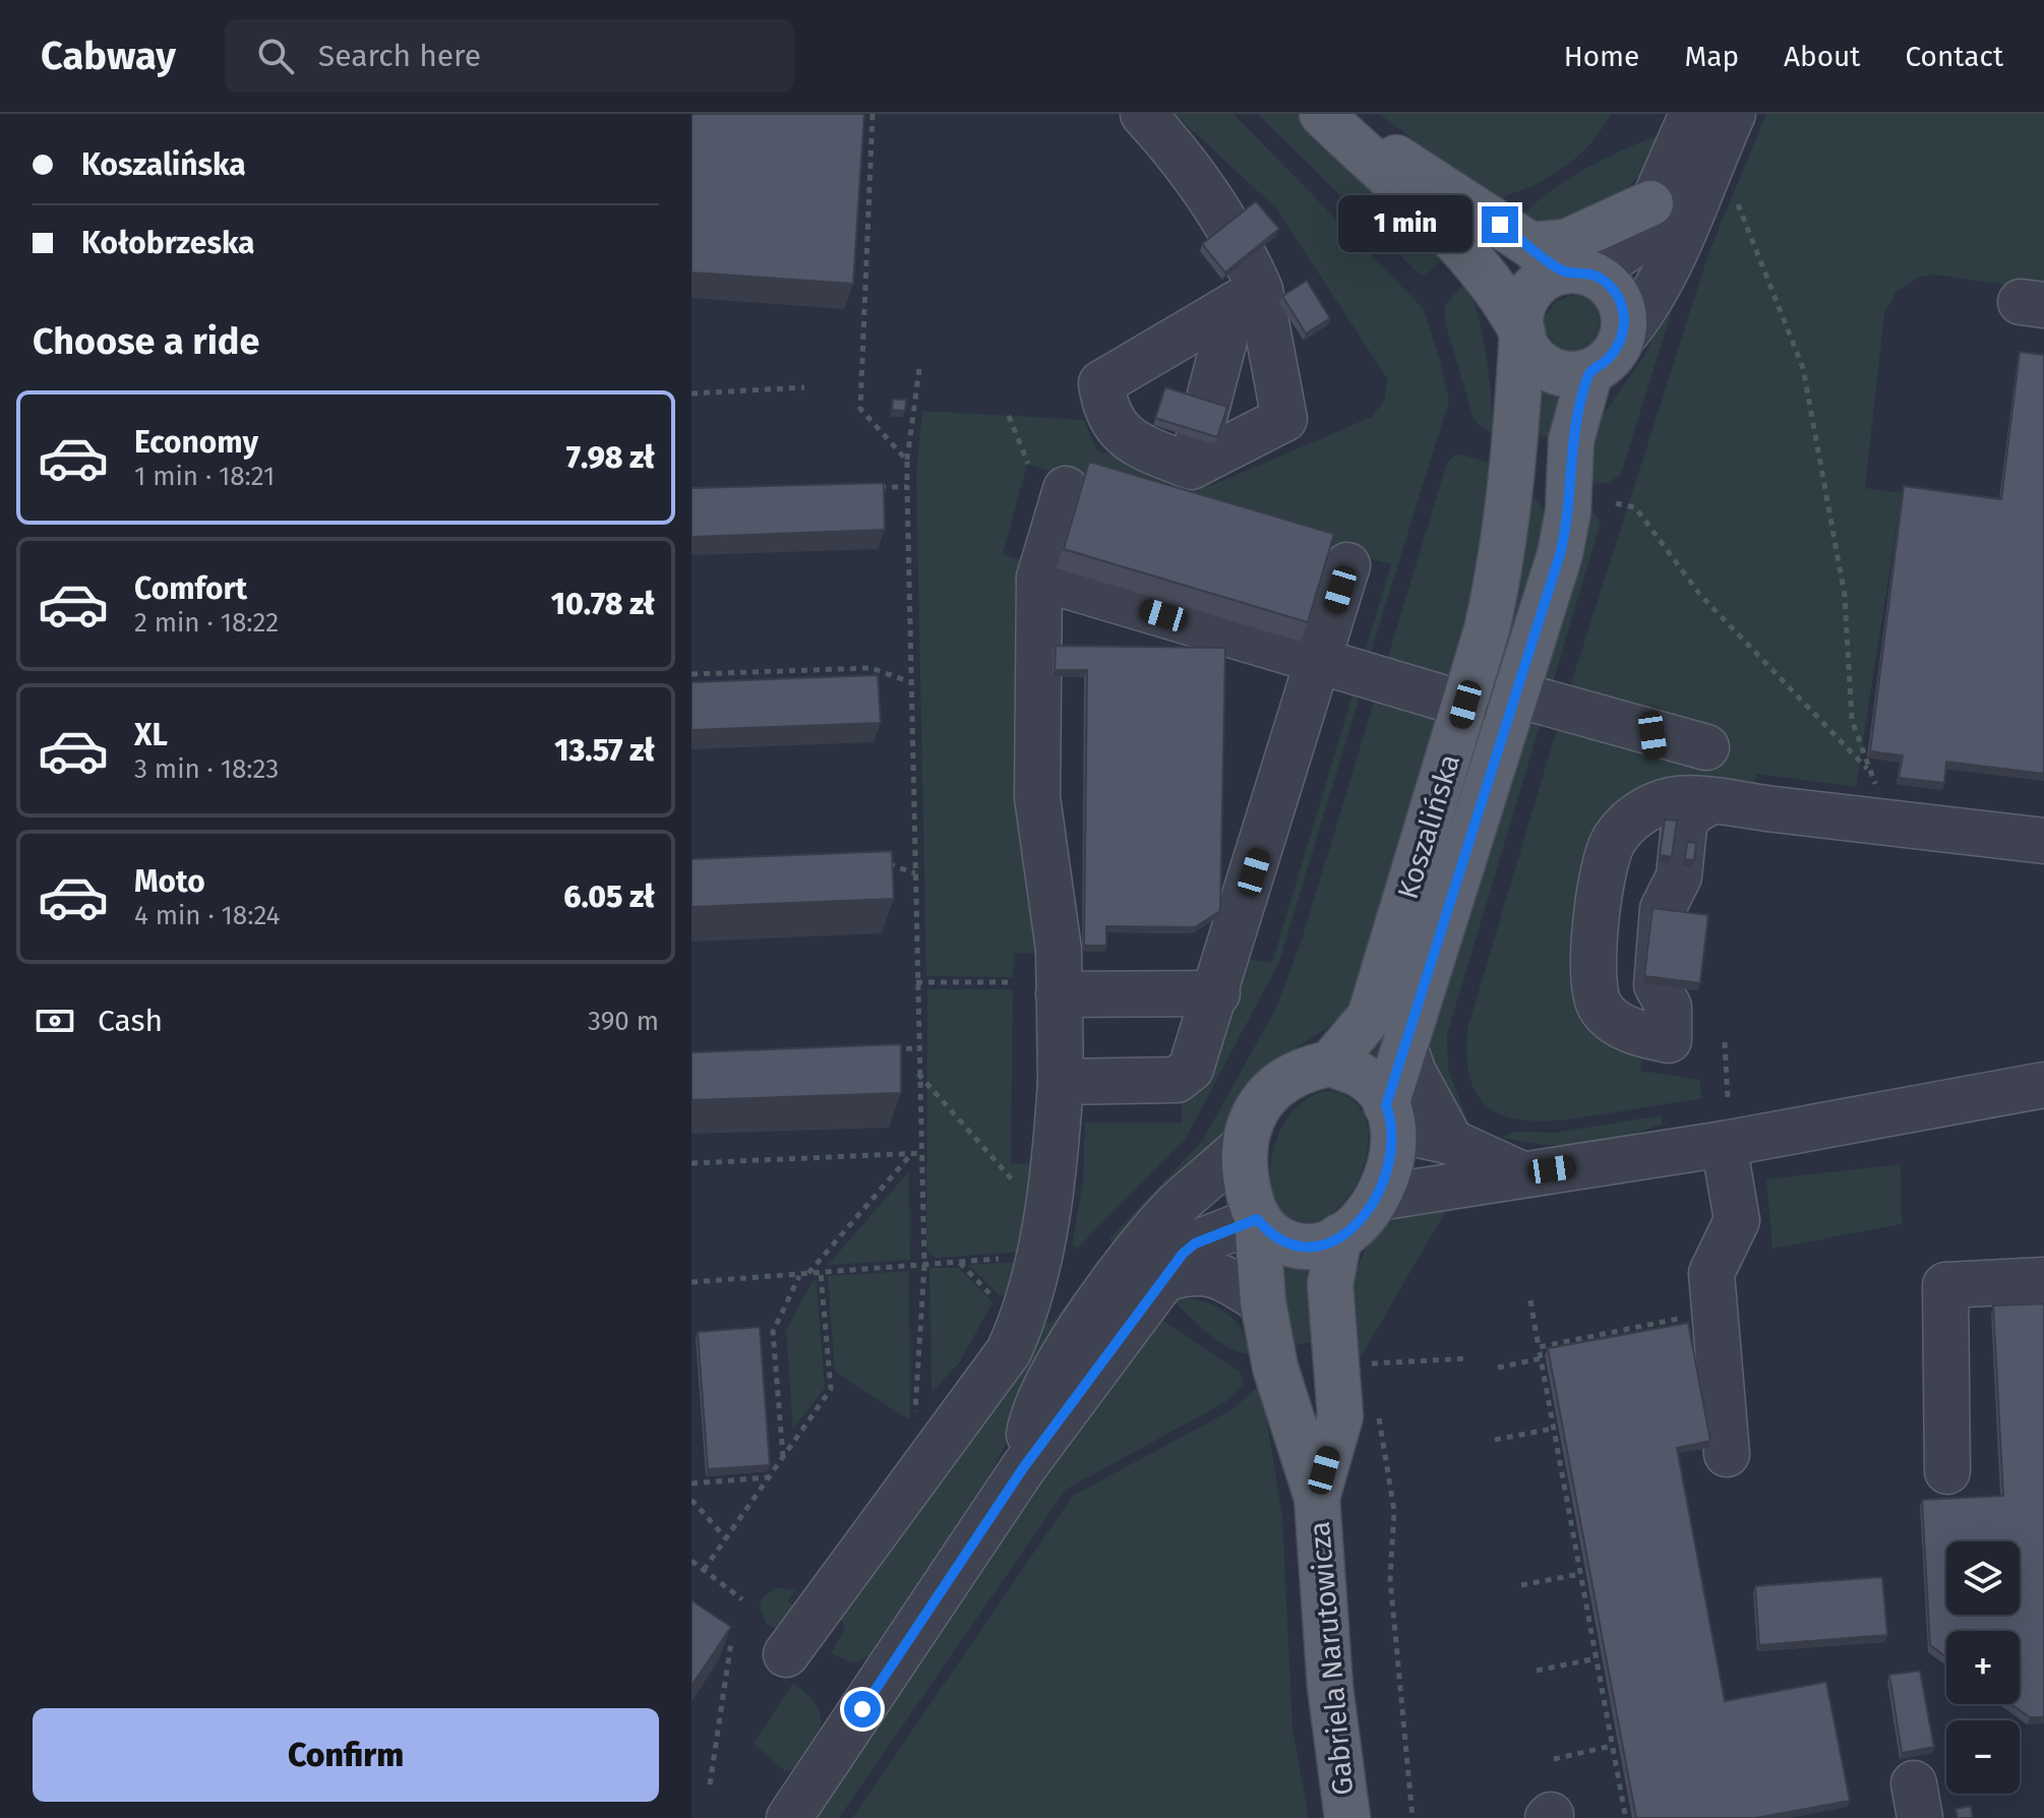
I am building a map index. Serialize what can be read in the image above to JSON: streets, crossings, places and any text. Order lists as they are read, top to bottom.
{
  "streets": {
    "main road": ["Koszalińska", "Gabriela Narutowicza"]
  },
  "crossings": [
    ["Koszalińska", "Gabriela Narutowicza"]
  ],
  "page": {
    "header": "Cabway",
    "search": "Search here",
    "nav": [
      "Home",
      "Map",
      "About",
      "Contact"
    ],
    "banner": ["Koszalińska", "Kołobrzeska"],
    "bubble": "1 min",
    "heading": "Choose a ride",
    "list": [
      {
        "name": "Economy",
        "note": "1 min · 18:21",
        "value": "7.98 zł"
      },
      {
        "name": "Comfort",
        "note": "2 min · 18:22",
        "value": "10.78 zł"
      },
      {
        "name": "XL",
        "note": "3 min · 18:23",
        "value": "13.57 zł"
      },
      {
        "name": "Moto",
        "note": "4 min · 18:24",
        "value": "6.05 zł"
      }
    ],
    "pay": ["Cash", "390 m"],
    "map_buttons": ["+", "−"],
    "buttons": "Confirm"
  }
}
